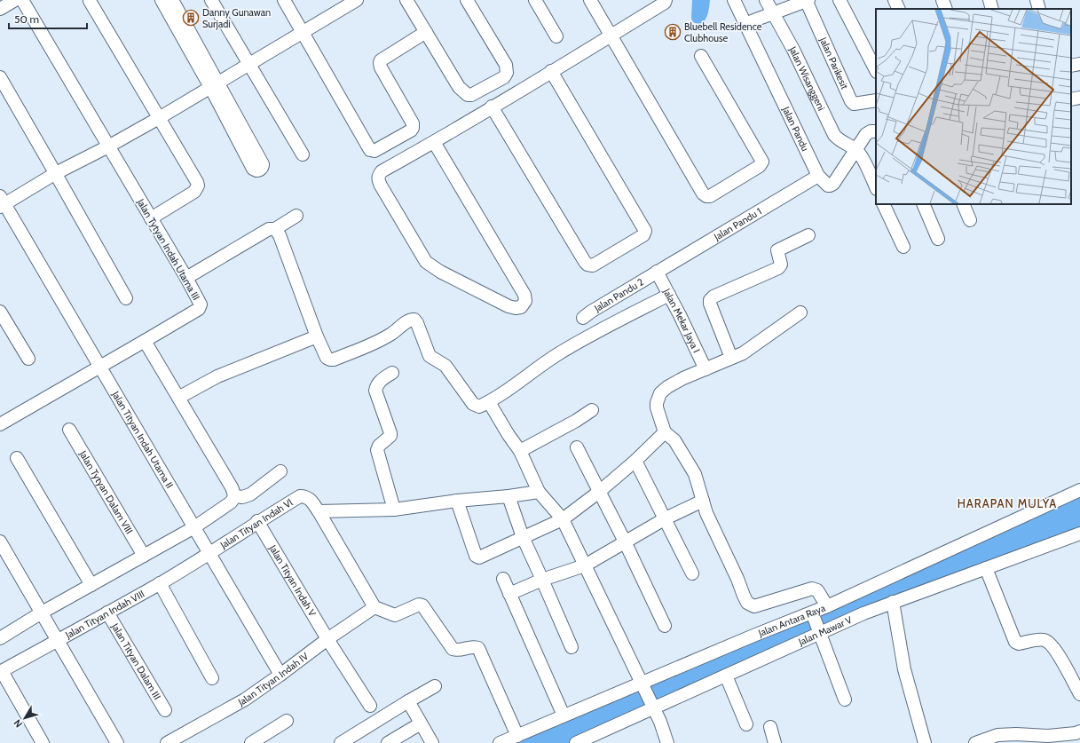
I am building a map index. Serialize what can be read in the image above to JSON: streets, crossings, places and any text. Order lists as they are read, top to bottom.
{
  "streets": {
    "street": [
      "Jalan Parikesit",
      "Jalan Wisanggeni",
      "Jalan Pandu",
      "Jalan Pandu 1",
      "Jalan Tytyan Indah Utama III",
      "Jalan Pandu 2",
      "Jalan Mekar Jaya I",
      "Jalan Tityan Indah Utama II",
      "Jalan Tytyan Dalam VIII",
      "Jalan Tityan Indah Vl",
      "Jalan Tityan Indah V",
      "Jalan Tityan Indah VIII",
      "Jalan Antara Raya",
      "Jalan Mawar V",
      "Jalan Tityan Dalam III",
      "Jalan Tityan Indah IV"
    ]
  },
  "crossings": [
    ["Jalan Pandu", "Jalan Pandu 1"],
    ["Jalan Pandu 1", "Jalan Pandu 2"],
    ["Jalan Pandu 1", "Jalan Mekar Jaya I"],
    ["Jalan Tytyan Indah Utama III", "Jalan Tityan Indah Utama II"],
    ["Jalan Pandu 2", "Jalan Mekar Jaya I"],
    ["Jalan Tityan Indah Utama II", "Jalan Tityan Indah Vl"],
    ["Jalan Tityan Indah Utama II", "Jalan Tityan Indah VIII"],
    ["Jalan Tityan Indah Utama II", "Jalan Tityan Indah IV"],
    ["Jalan Tityan Indah Vl", "Jalan Tityan Indah V"],
    ["Jalan Tityan Indah Vl", "Jalan Tityan Indah VIII"],
    ["Jalan Tityan Indah V", "Jalan Tityan Indah IV"],
    ["Jalan Tityan Indah VIII", "Jalan Tityan Dalam III"]
  ],
  "districts": ["HARAPAN MULYA"],
  "places": {
    "building": ["Danny Gunawan Surjadi", "Bluebell Residence Clubhouse"]
  },
  "scale_bar": "50 m",
  "north": "bottom left"
}
